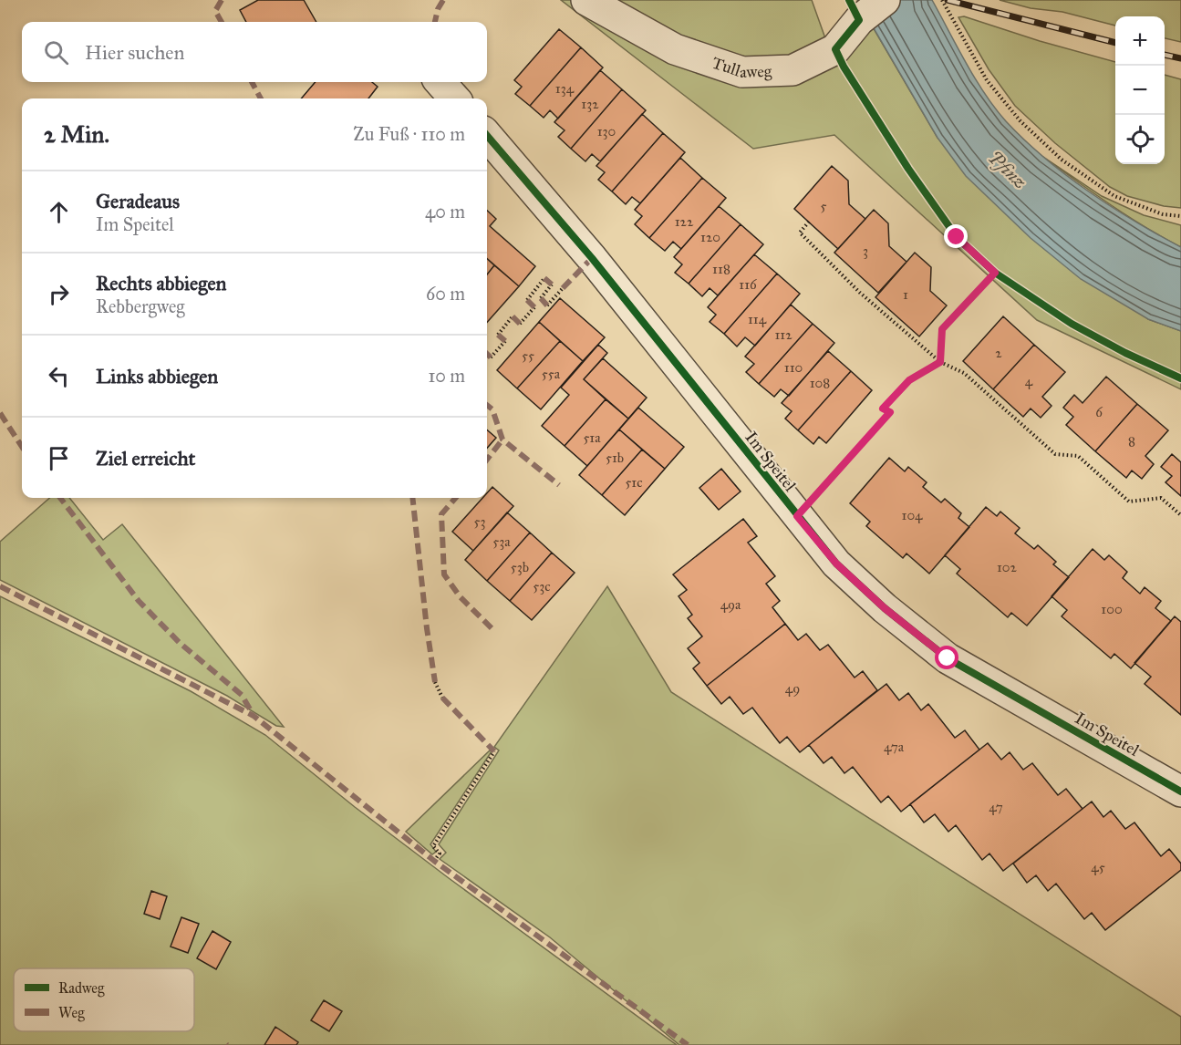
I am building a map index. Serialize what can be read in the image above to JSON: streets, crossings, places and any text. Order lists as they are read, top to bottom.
{
  "streets": {
    "street": ["Tullaweg", "Im Speitel"]
  },
  "water": ["Pfinz"],
  "house_numbers": [
    "134",
    "132",
    "130",
    "5",
    "122",
    "120",
    "3",
    "118",
    "116",
    "1",
    "114",
    "112",
    "2",
    "55",
    "110",
    "55a",
    "4",
    "108",
    "6",
    "51a",
    "8",
    "51b",
    "51c",
    "104",
    "53",
    "53a",
    "53b",
    "102",
    "53c",
    "49a",
    "100",
    "49",
    "47a",
    "47",
    "45"
  ],
  "legend": ["Radweg", "Weg"],
  "page": {
    "map_buttons": ["+", "−"],
    "search": "Hier suchen",
    "heading": ["2 Min.", "Zu Fuß · 110 m"],
    "list": [
      ["Geradeaus", "Im Speitel", "40 m"],
      ["Rechts abbiegen", "Rebbergweg", "60 m"],
      ["Links abbiegen", "10 m"],
      "Ziel erreicht"
    ]
  }
}
